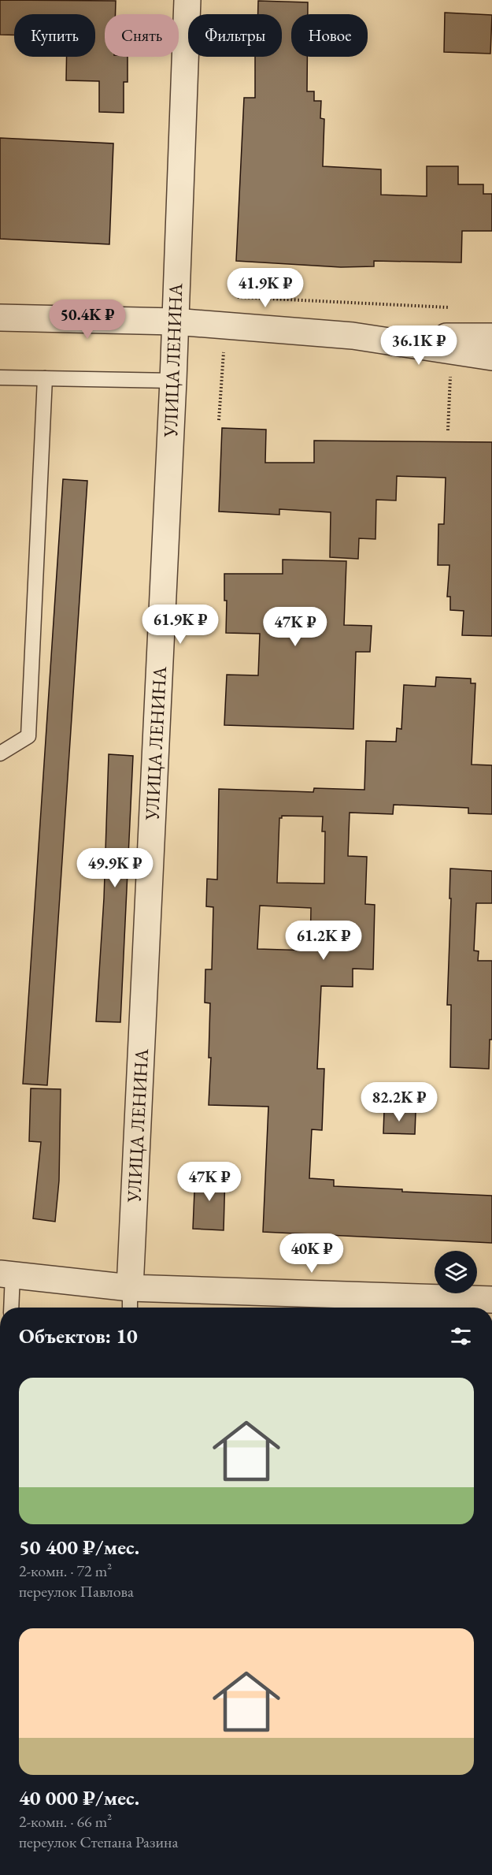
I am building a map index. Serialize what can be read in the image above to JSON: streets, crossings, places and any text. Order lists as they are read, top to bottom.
{
  "streets": {
    "street": ["УЛИЦА ЛЕНИНА"]
  },
  "page": {
    "chip": [
      "Купить",
      "Снять",
      "Фильтры",
      "Новое"
    ],
    "price": [
      "41.9K ₽",
      "50.4K ₽",
      "36.1K ₽",
      "61.9K ₽",
      "47K ₽",
      "49.9K ₽",
      "61.2K ₽",
      "82.2K ₽",
      "47K ₽",
      "40K ₽"
    ],
    "heading": "Объектов: 10",
    "list": [
      {
        "name": "50 400 ₽/мес.",
        "note": "2-комн. · 72 m² · переулок Павлова"
      },
      {
        "name": "40 000 ₽/мес.",
        "note": "2-комн. · 66 m² · переулок Степана Разина"
      }
    ]
  }
}
